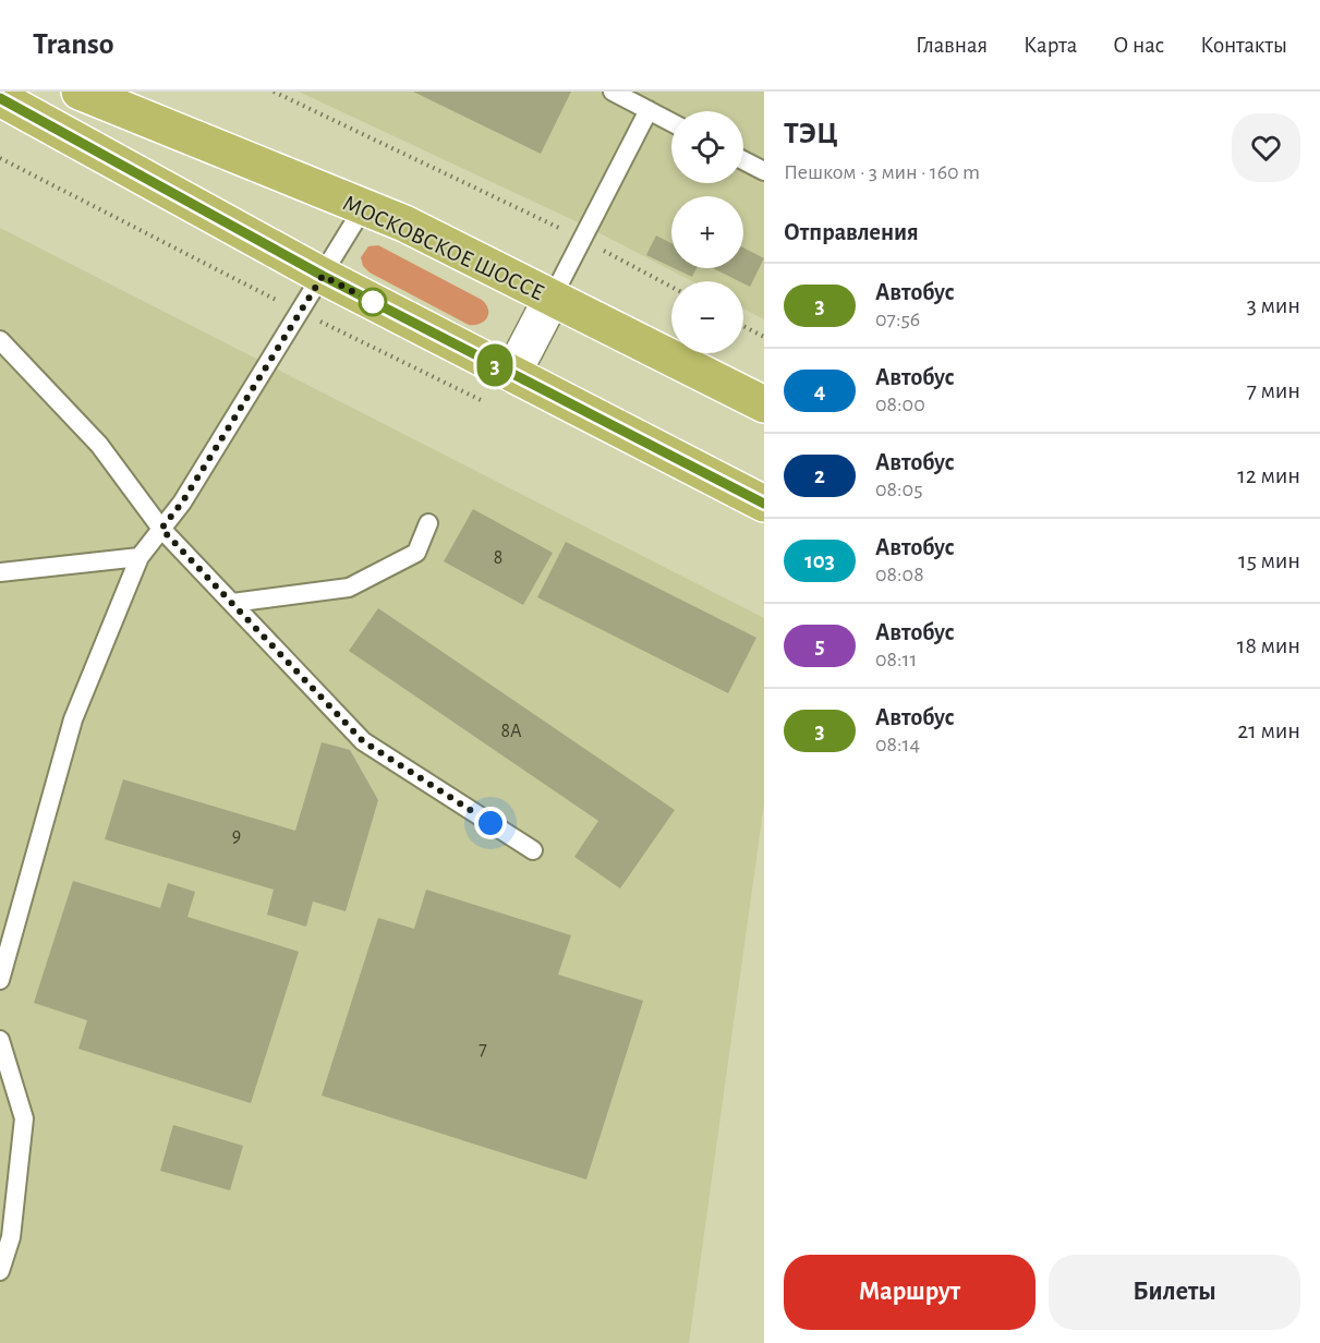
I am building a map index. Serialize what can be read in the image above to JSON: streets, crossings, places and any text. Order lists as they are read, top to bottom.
{
  "streets": {
    "main road": ["МОСКОВСКОЕ ШОССЕ"]
  },
  "lines": ["bus line 3"],
  "house_numbers": [
    "8",
    "8А",
    "9",
    "7"
  ],
  "page": {
    "header": "Transo",
    "nav": [
      "Главная",
      "Карта",
      "О нас",
      "Контакты"
    ],
    "on_map": "3",
    "heading": [
      ["ТЭЦ", "Пешком · 3 мин · 160 m"],
      "Отправления"
    ],
    "map_buttons": ["+", "−"],
    "list": [
      {
        "mark": "3",
        "name": "Автобус",
        "note": "07:56",
        "value": "3 мин"
      },
      {
        "mark": "4",
        "name": "Автобус",
        "note": "08:00",
        "value": "7 мин"
      },
      {
        "mark": "2",
        "name": "Автобус",
        "note": "08:05",
        "value": "12 мин"
      },
      {
        "mark": "103",
        "name": "Автобус",
        "note": "08:08",
        "value": "15 мин"
      },
      {
        "mark": "5",
        "name": "Автобус",
        "note": "08:11",
        "value": "18 мин"
      },
      {
        "mark": "3",
        "name": "Автобус",
        "note": "08:14",
        "value": "21 мин"
      }
    ],
    "buttons": ["Маршрут", "Билеты"]
  }
}
